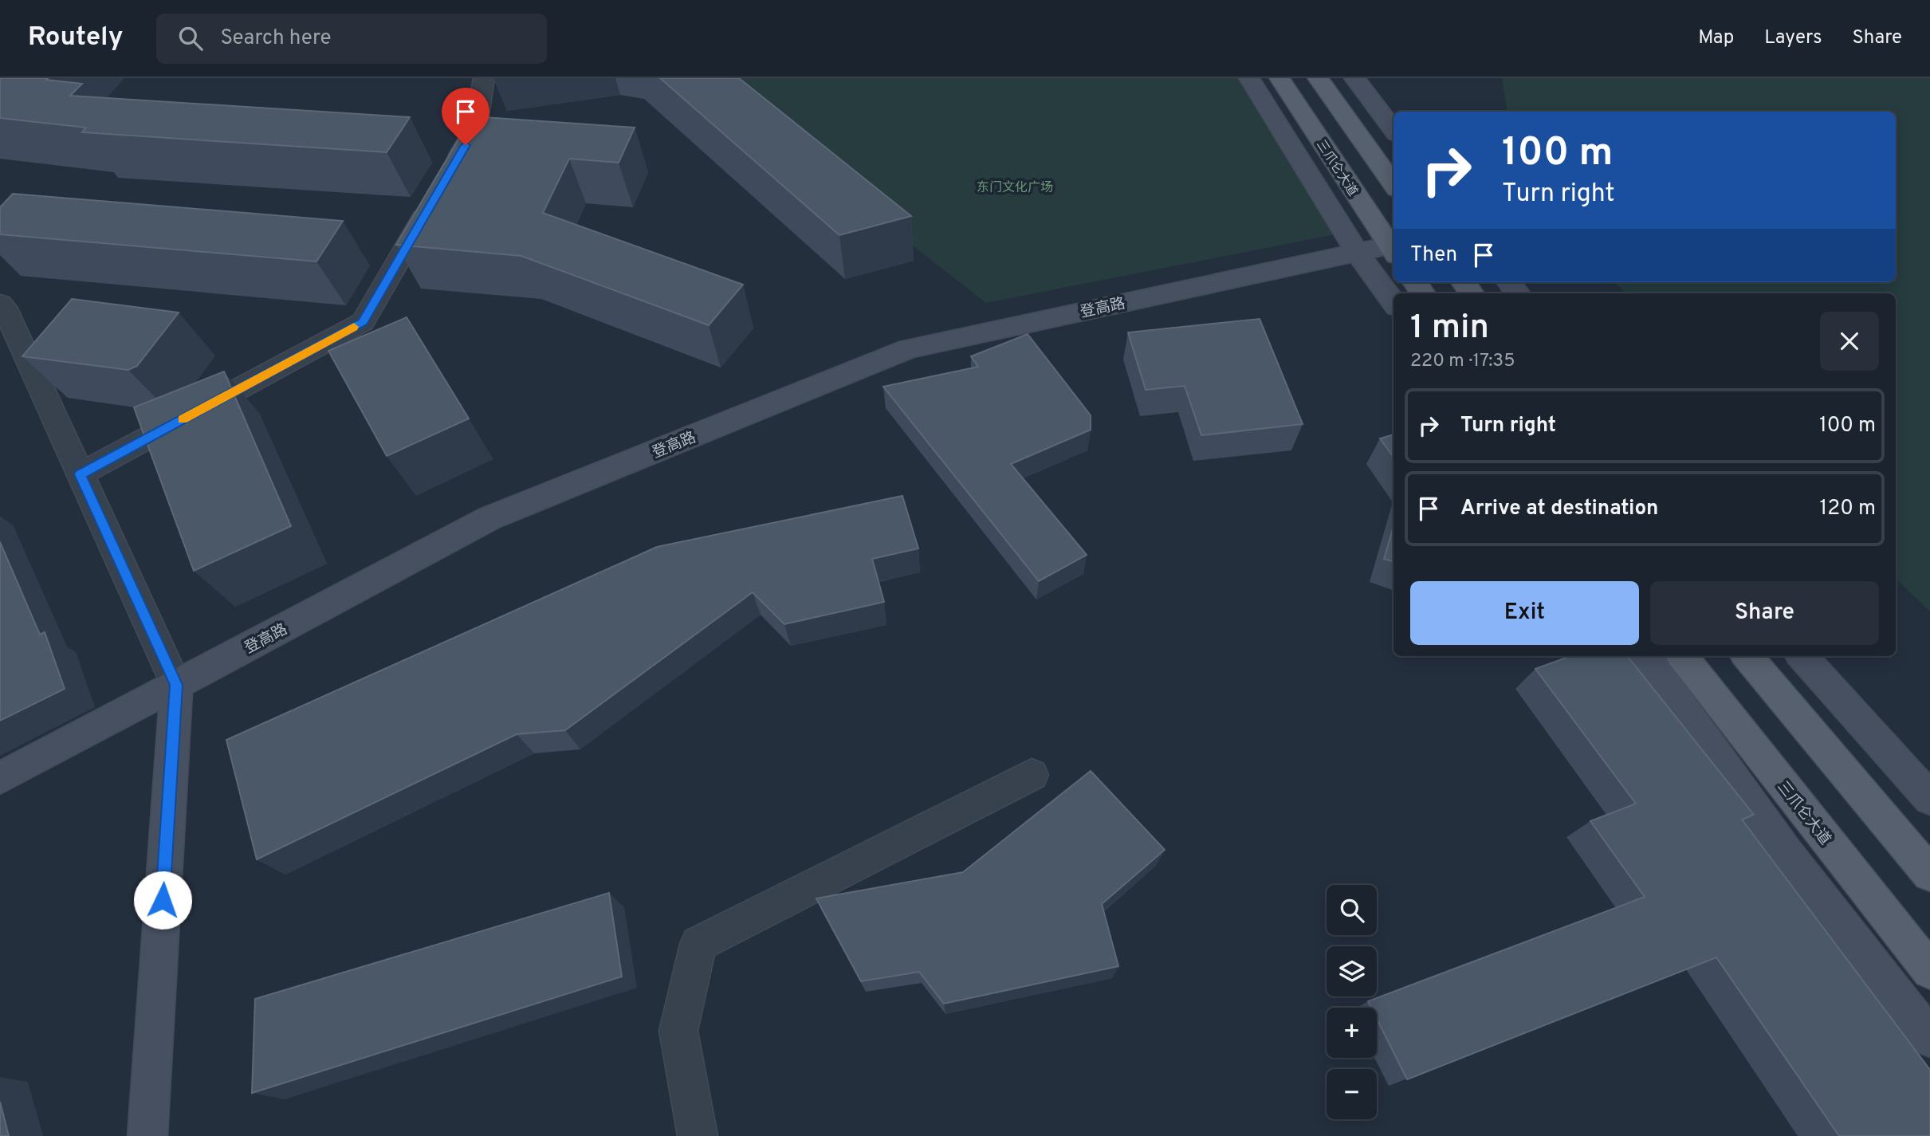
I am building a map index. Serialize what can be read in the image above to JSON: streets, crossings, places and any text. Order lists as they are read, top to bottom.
{
  "streets": {
    "main road": ["三爪仑大道"],
    "street": ["登高路"]
  },
  "crossings": [
    ["三爪仑大道", "登高路"]
  ],
  "parks": ["东门文化广场"],
  "page": {
    "header": "Routely",
    "search": "Search here",
    "nav": ["Map", "Layers", "Share"],
    "turn": ["100 m", "Turn right"],
    "then": "Then",
    "heading": ["1 min", "220 m · 17:35"],
    "list": [
      {
        "name": "Turn right",
        "value": "100 m"
      },
      {
        "name": "Arrive at destination",
        "value": "120 m"
      }
    ],
    "buttons": ["Exit", "Share"],
    "map_buttons": ["+", "−"]
  }
}
